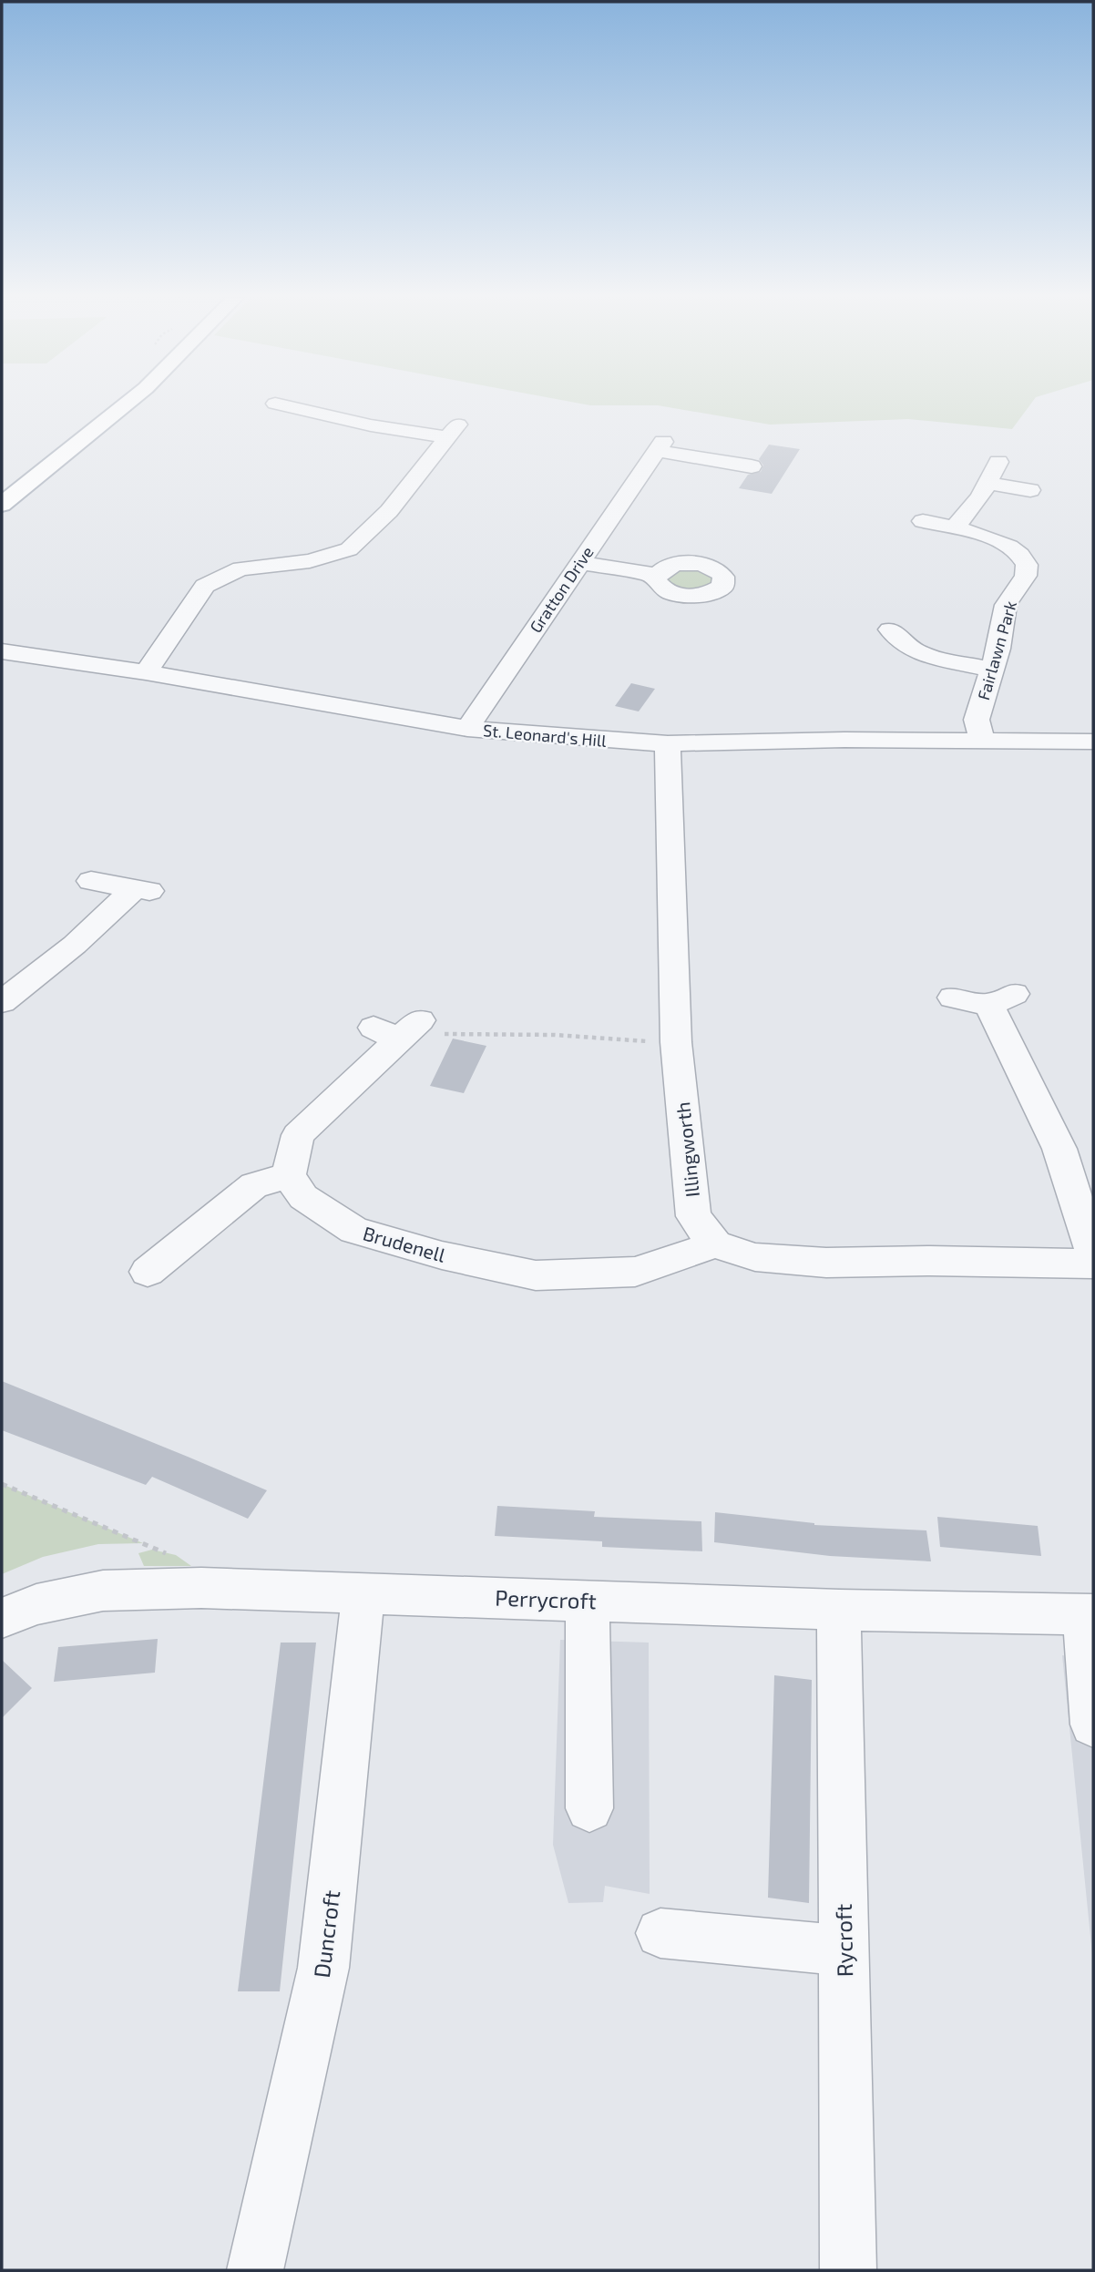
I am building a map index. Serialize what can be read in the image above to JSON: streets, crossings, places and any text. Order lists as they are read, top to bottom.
{
  "streets": {
    "street": [
      "Gratton Drive",
      "Fairlawn Park",
      "St. Leonard's Hill",
      "Illingworth",
      "Brudenell",
      "Perrycroft",
      "Duncroft",
      "Rycroft"
    ]
  },
  "crossings": [
    ["Gratton Drive", "St. Leonard's Hill"],
    ["Fairlawn Park", "St. Leonard's Hill"],
    ["St. Leonard's Hill", "Illingworth"],
    ["Illingworth", "Brudenell"],
    ["Perrycroft", "Duncroft"],
    ["Perrycroft", "Rycroft"]
  ]
}
